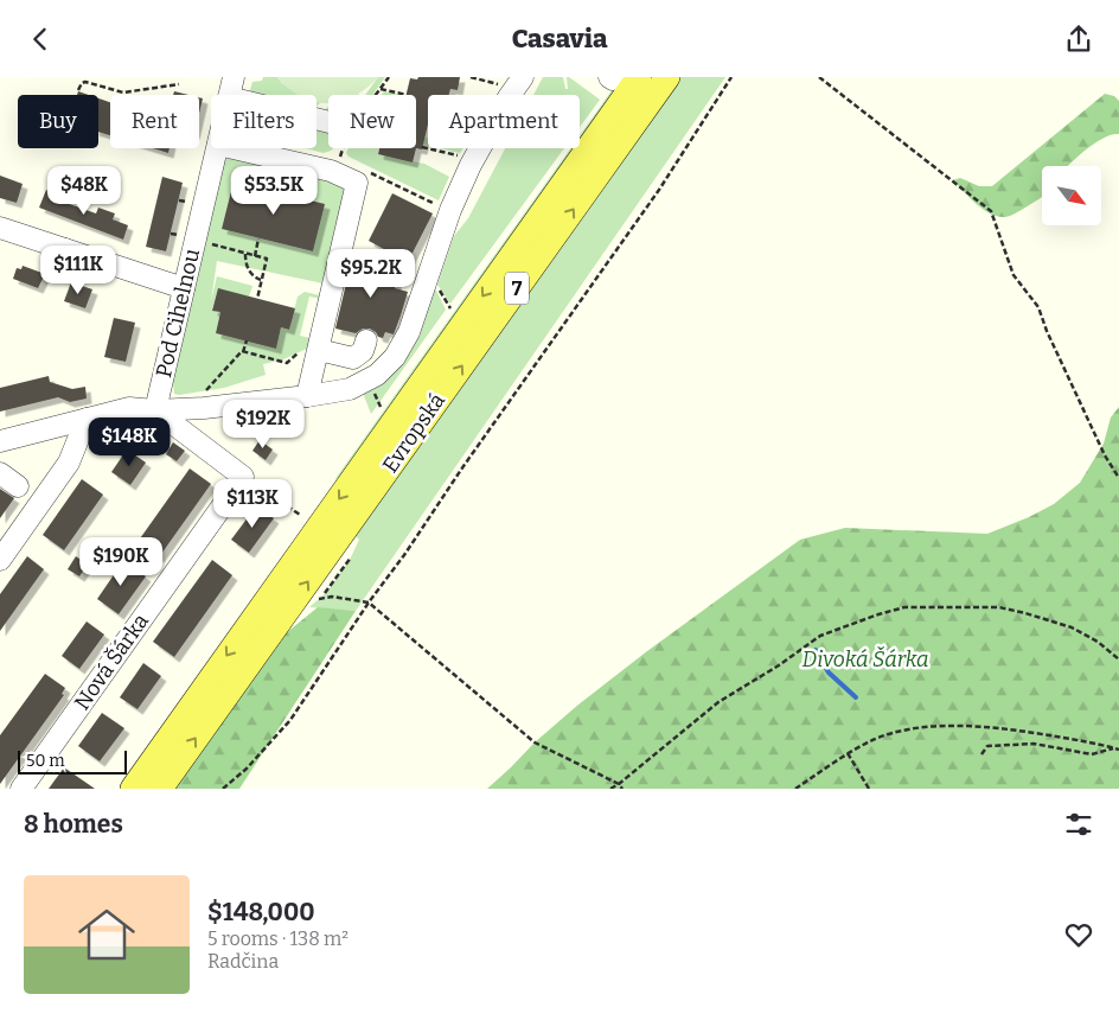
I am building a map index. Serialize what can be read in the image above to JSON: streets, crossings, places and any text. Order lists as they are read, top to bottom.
{
  "streets": {
    "main road": ["7", "Evropská"],
    "street": ["Pod Cihelnou", "Nová Šárka"]
  },
  "parks": ["Divoká Šárka"],
  "scale_bar": "50 m",
  "north": "bottom right",
  "page": {
    "header": "Casavia",
    "chip": [
      "Buy",
      "Rent",
      "Filters",
      "New",
      "Apartment"
    ],
    "price": [
      "$48K",
      "$53.5K",
      "$111K",
      "$95.2K",
      "$192K",
      "$148K",
      "$113K",
      "$190K"
    ],
    "scale": "50 m",
    "heading": "8 homes",
    "list": [
      {
        "name": "$148,000",
        "note": "5 rooms · 138 m² · Radčina"
      }
    ]
  }
}
